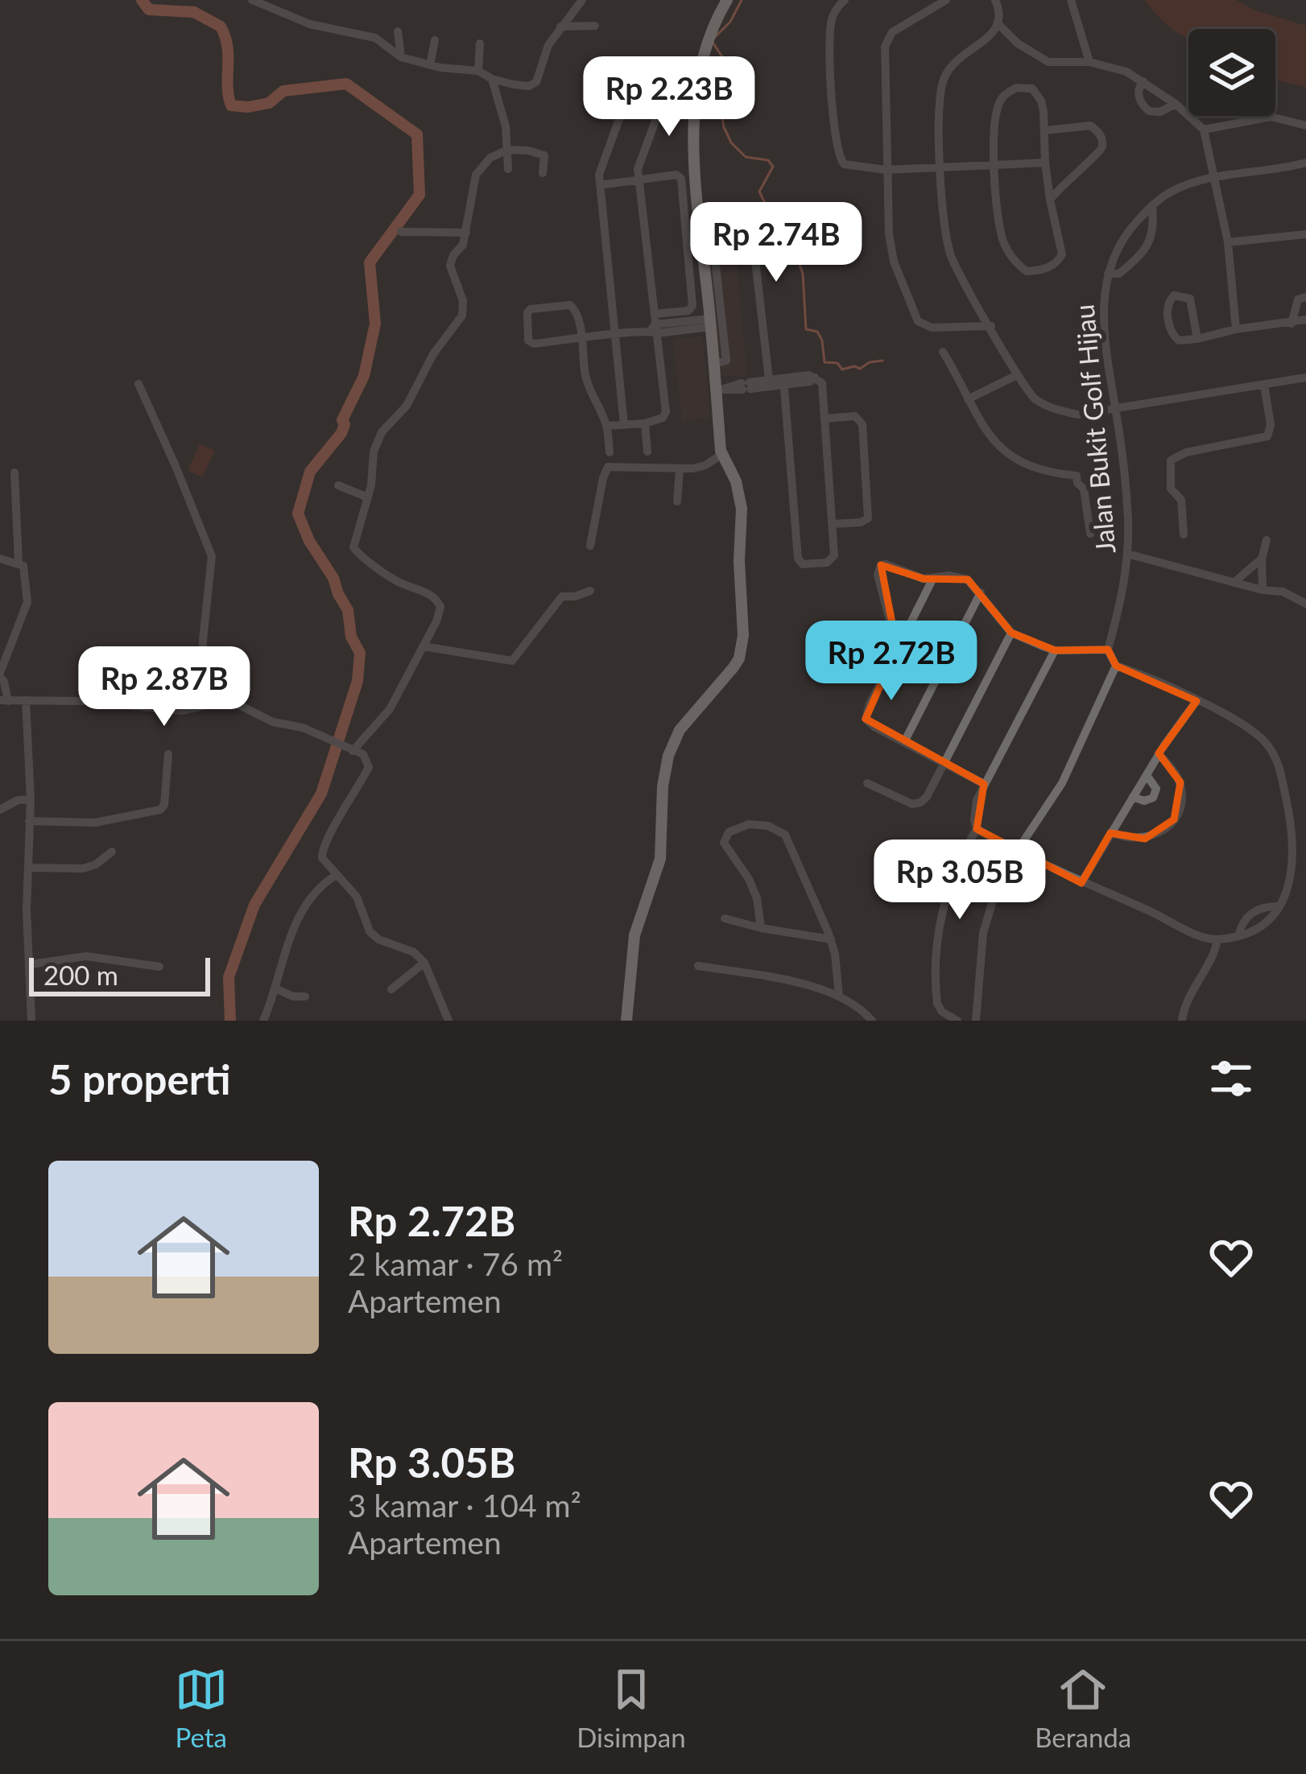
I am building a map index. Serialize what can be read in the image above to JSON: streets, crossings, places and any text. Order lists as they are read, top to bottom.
{
  "streets": {
    "street": ["Jalan Bukit Golf Hijau"]
  },
  "scale_bar": "200 m",
  "page": {
    "price": [
      "Rp 2.23B",
      "Rp 2.74B",
      "Rp 2.72B",
      "Rp 2.87B",
      "Rp 3.05B"
    ],
    "scale": "200 m",
    "heading": "5 properti",
    "list": [
      {
        "name": "Rp 2.72B",
        "note": "2 kamar · 76 m² · Apartemen"
      },
      {
        "name": "Rp 3.05B",
        "note": "3 kamar · 104 m² · Apartemen"
      }
    ],
    "tabs": ["Peta", "Disimpan", "Beranda"]
  }
}
